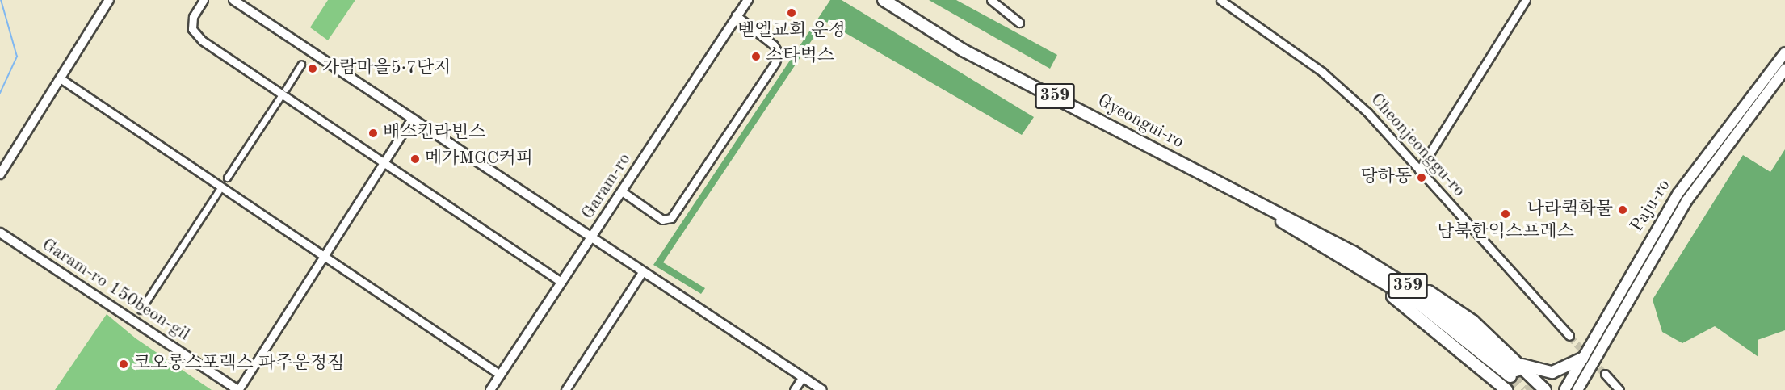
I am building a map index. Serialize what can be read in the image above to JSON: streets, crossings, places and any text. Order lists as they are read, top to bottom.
{
  "streets": {
    "main road": ["359", "Gyeongui-ro", "Paju-ro"],
    "street": ["Cheonjeonggu-ro", "Garam-ro", "Garam-ro 150beon-gil"]
  },
  "places": [
    "벧엘교회 운정",
    "스타벅스",
    "가람마을5·7단지",
    "배스킨라빈스",
    "메가MGC커피",
    "당하동",
    "나라퀵화물",
    "남북한익스프레스",
    "코오롱스포렉스 파주운정점"
  ]
}
